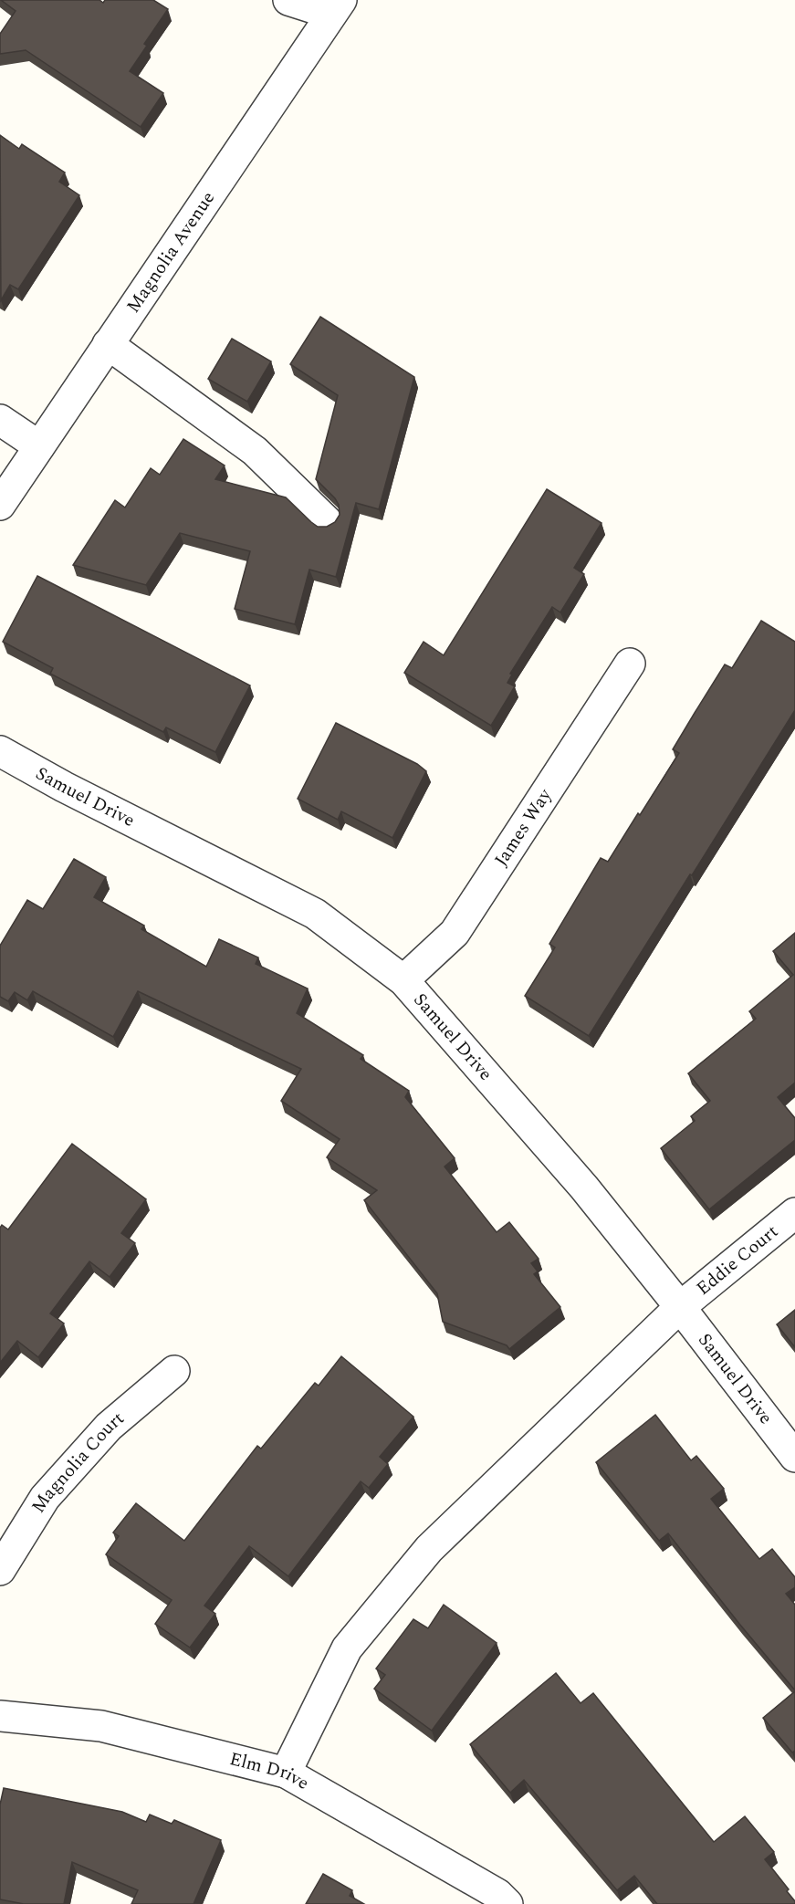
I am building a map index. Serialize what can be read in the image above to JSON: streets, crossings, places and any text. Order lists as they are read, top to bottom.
{
  "streets": {
    "street": [
      "Magnolia Avenue",
      "Samuel Drive",
      "James Way",
      "Eddie Court",
      "Magnolia Court",
      "Elm Drive"
    ]
  },
  "crossings": [
    ["Samuel Drive", "James Way"],
    ["Samuel Drive", "Eddie Court"],
    ["Eddie Court", "Elm Drive"]
  ]
}
